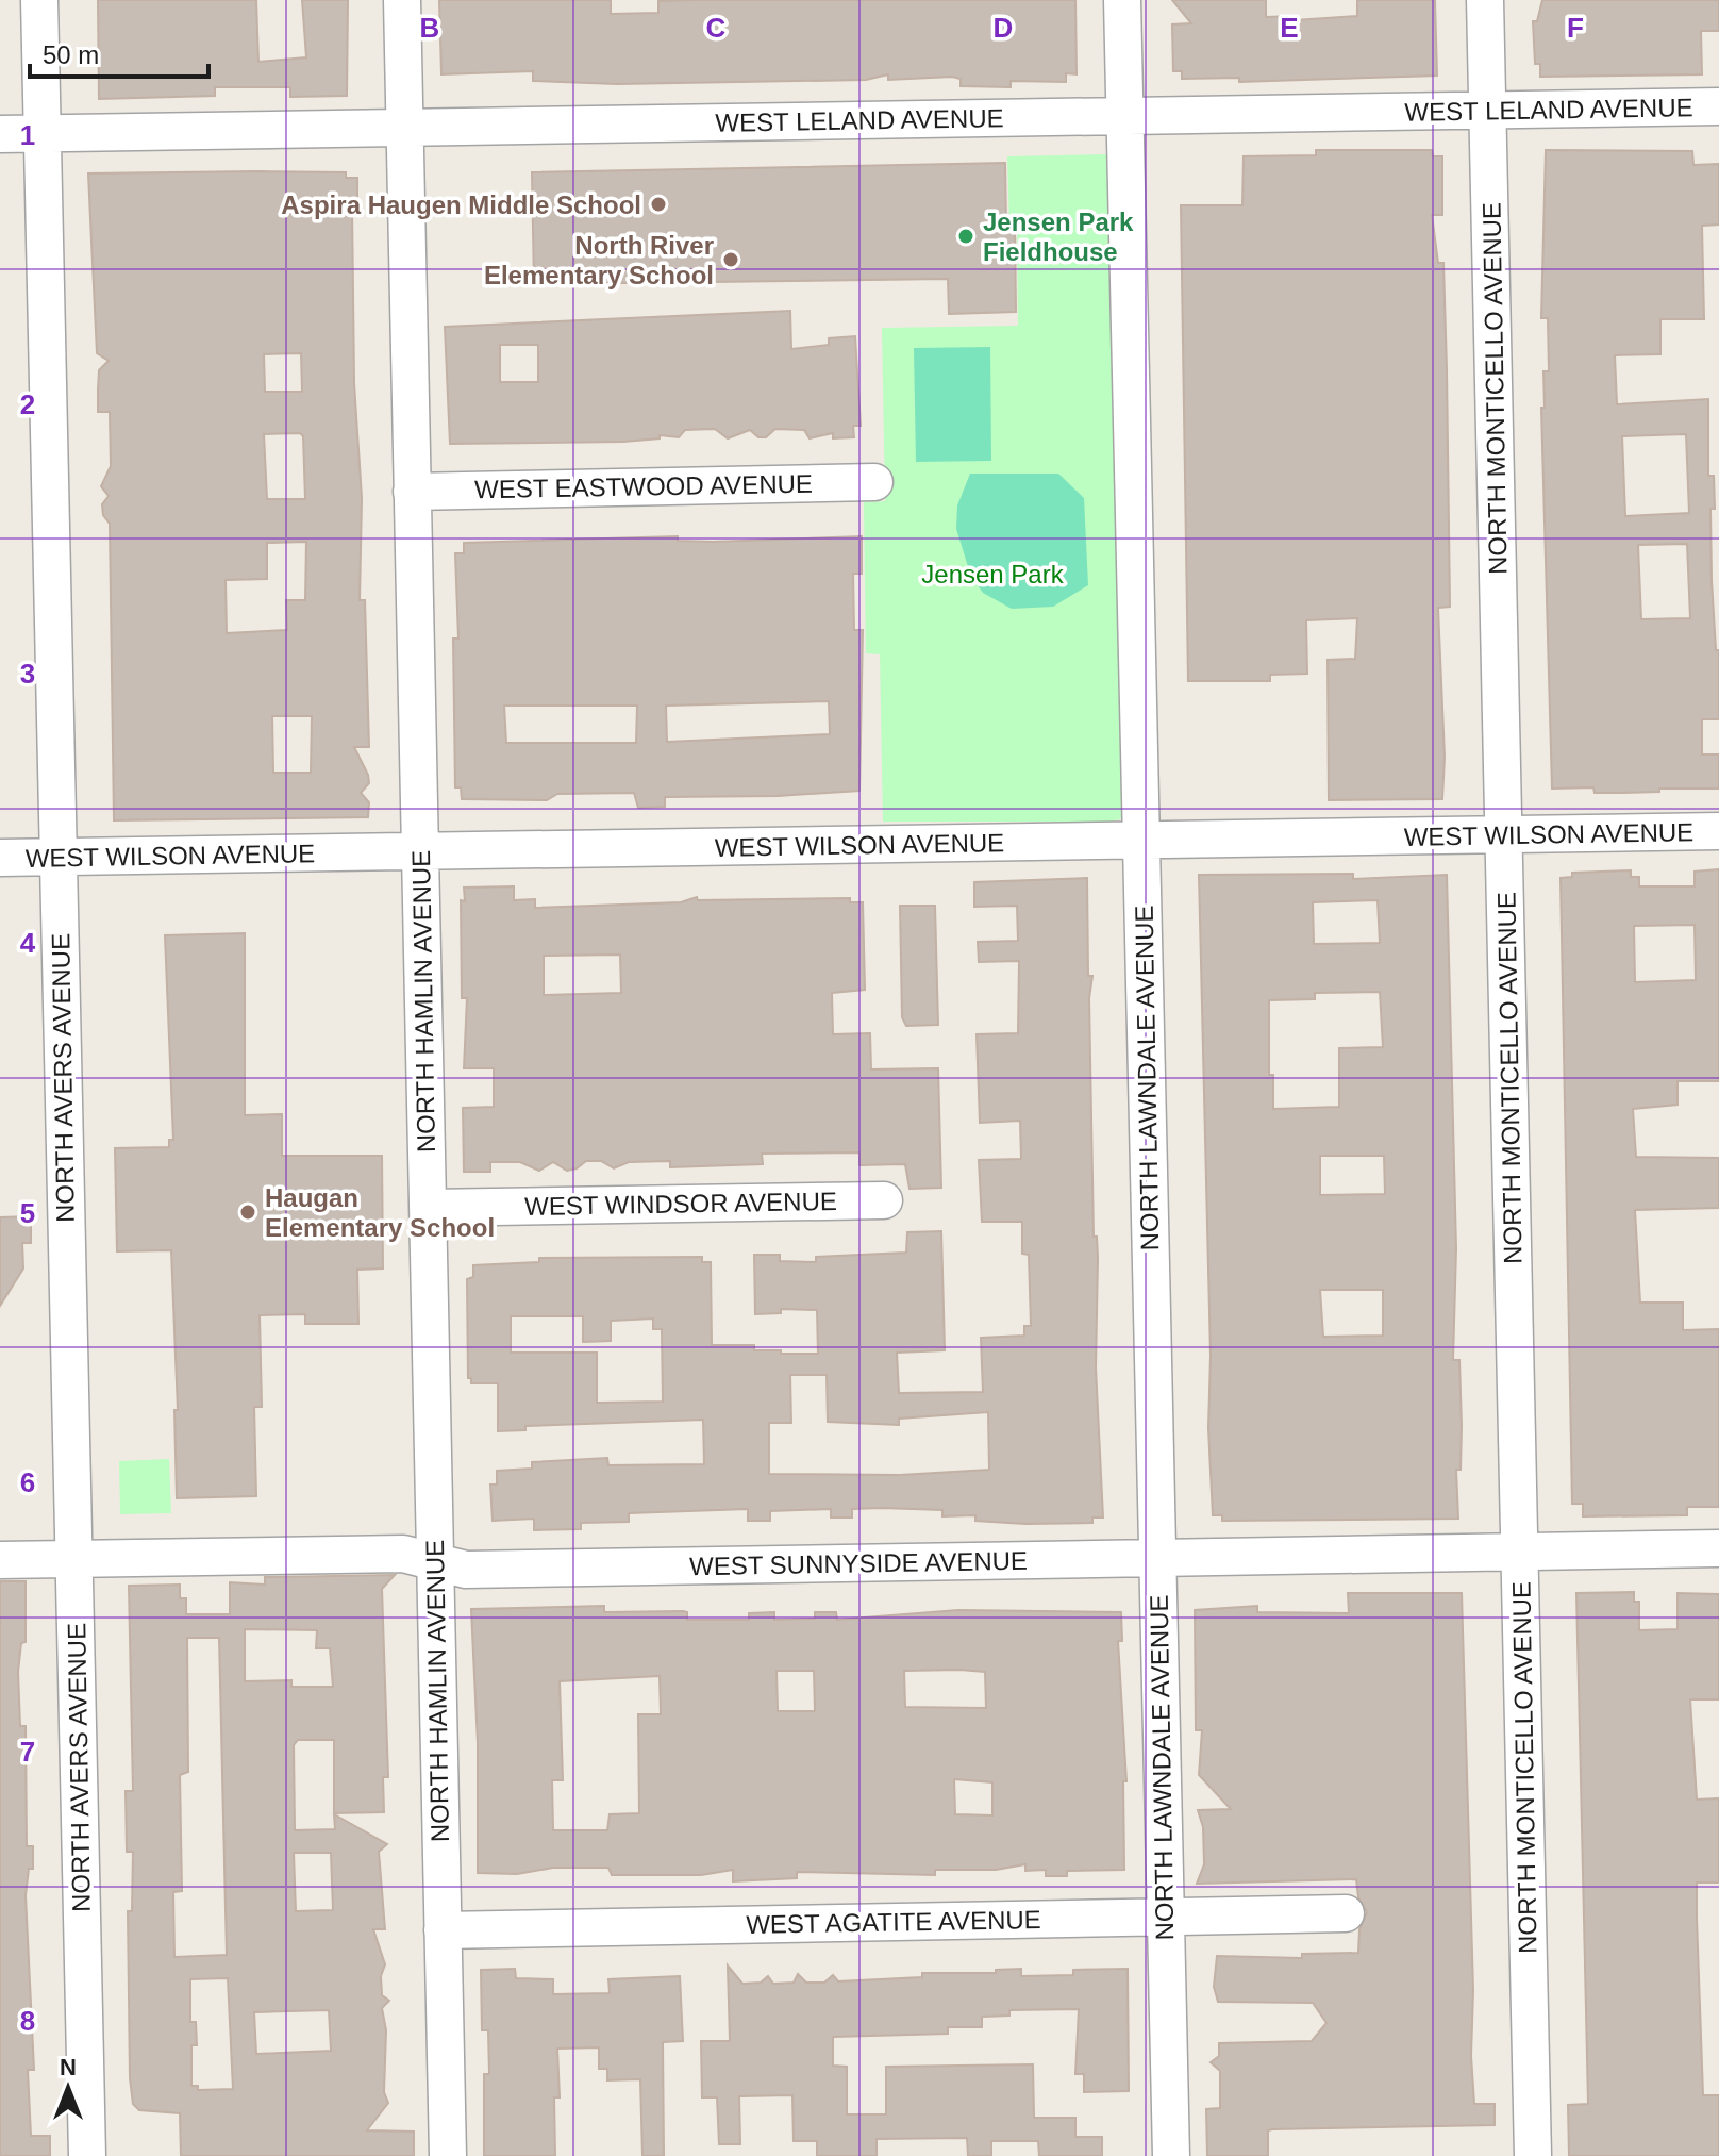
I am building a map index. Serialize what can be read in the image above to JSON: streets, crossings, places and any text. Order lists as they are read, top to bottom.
{
  "streets": {
    "street": [
      "WEST LELAND AVENUE",
      "NORTH MONTICELLO AVENUE",
      "WEST EASTWOOD AVENUE",
      "WEST WILSON AVENUE",
      "NORTH HAMLIN AVENUE",
      "NORTH AVERS AVENUE",
      "NORTH LAWNDALE AVENUE",
      "WEST WINDSOR AVENUE",
      "WEST SUNNYSIDE AVENUE",
      "WEST AGATITE AVENUE"
    ]
  },
  "crossings": [
    ["WEST LELAND AVENUE", "NORTH MONTICELLO AVENUE"],
    ["WEST LELAND AVENUE", "NORTH HAMLIN AVENUE"],
    ["WEST LELAND AVENUE", "NORTH AVERS AVENUE"],
    ["WEST LELAND AVENUE", "NORTH LAWNDALE AVENUE"],
    ["NORTH MONTICELLO AVENUE", "WEST WILSON AVENUE"],
    ["NORTH MONTICELLO AVENUE", "WEST SUNNYSIDE AVENUE"],
    ["WEST EASTWOOD AVENUE", "NORTH HAMLIN AVENUE"],
    ["WEST WILSON AVENUE", "NORTH HAMLIN AVENUE"],
    ["WEST WILSON AVENUE", "NORTH AVERS AVENUE"],
    ["WEST WILSON AVENUE", "NORTH LAWNDALE AVENUE"],
    ["NORTH HAMLIN AVENUE", "WEST WINDSOR AVENUE"],
    ["NORTH HAMLIN AVENUE", "WEST SUNNYSIDE AVENUE"],
    ["NORTH HAMLIN AVENUE", "WEST AGATITE AVENUE"],
    ["NORTH AVERS AVENUE", "WEST SUNNYSIDE AVENUE"],
    ["NORTH LAWNDALE AVENUE", "WEST SUNNYSIDE AVENUE"],
    ["NORTH LAWNDALE AVENUE", "WEST AGATITE AVENUE"]
  ],
  "parks": ["Jensen Park"],
  "places": [
    "Aspira Haugen Middle School",
    "Jensen Park Fieldhouse",
    "North River Elementary School",
    "Haugan Elementary School"
  ],
  "scale_bar": "50 m",
  "north": "top",
  "grid": {
    "columns": [
      "B",
      "C",
      "D",
      "E",
      "F"
    ],
    "rows": [
      "1",
      "2",
      "3",
      "4",
      "5",
      "6",
      "7",
      "8"
    ]
  }
}
